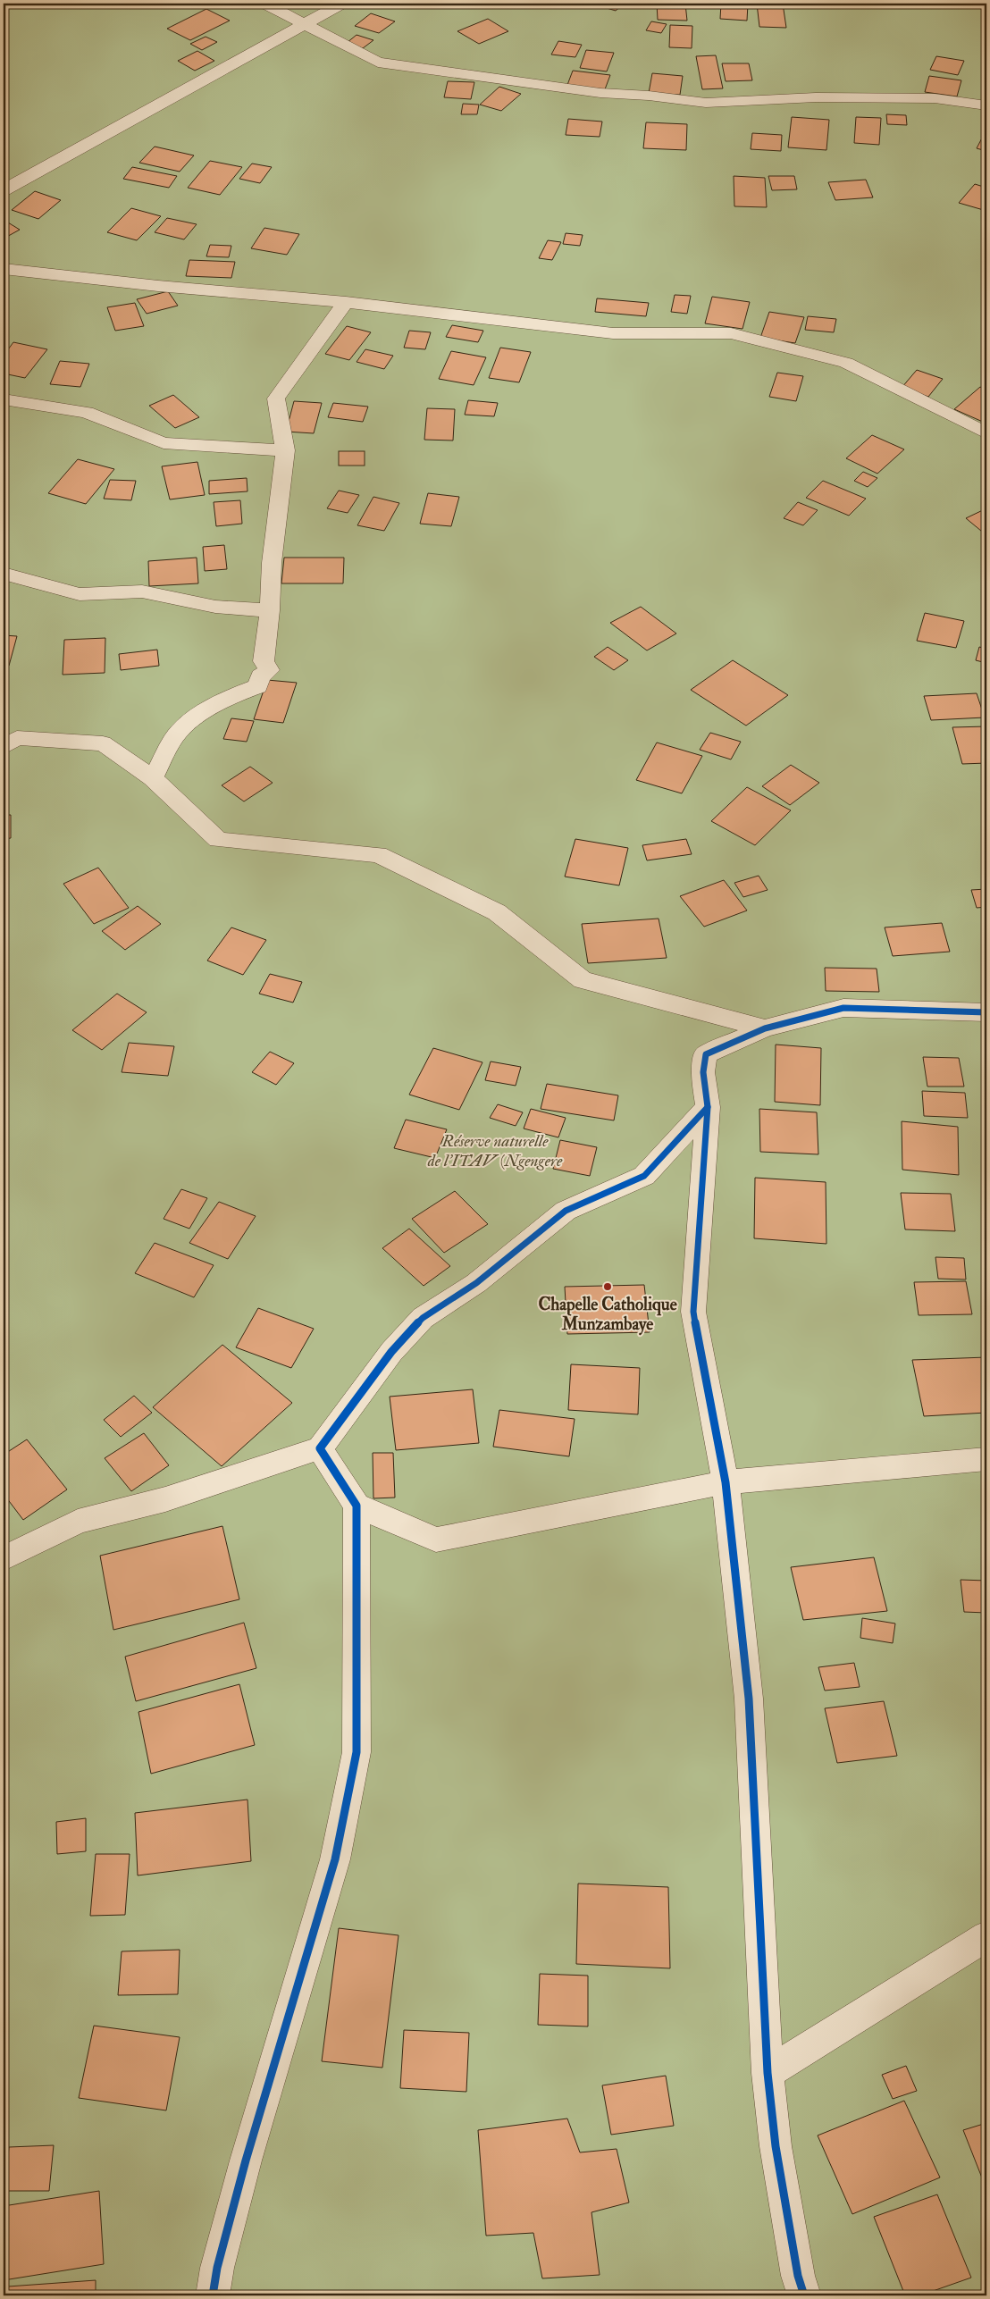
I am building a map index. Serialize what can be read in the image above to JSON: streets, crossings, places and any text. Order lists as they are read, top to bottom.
{
  "parks": ["Réserve naturelle de l'ITAV (Ngengere"],
  "places": ["Chapelle Catholique Munzambaye"]
}
